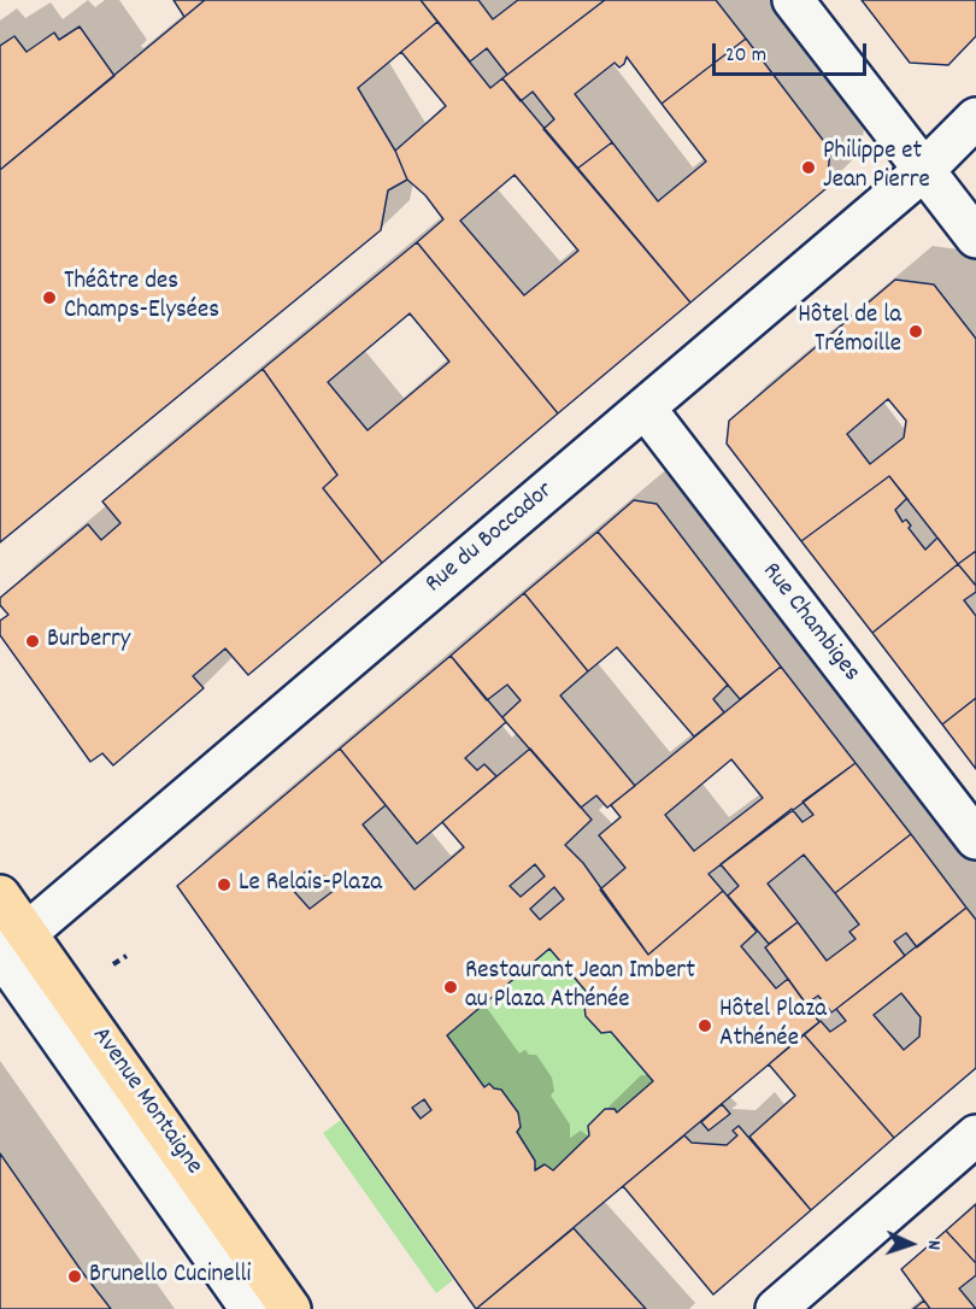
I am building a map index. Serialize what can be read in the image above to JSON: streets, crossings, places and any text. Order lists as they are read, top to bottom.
{
  "streets": {
    "main road": ["Avenue Montaigne"],
    "street": ["Rue du Boccador", "Rue Chambiges"]
  },
  "crossings": [
    ["Rue du Boccador", "Rue Chambiges"],
    ["Rue du Boccador", "Avenue Montaigne"]
  ],
  "places": [
    "Philippe et Jean Pierre",
    "Théâtre des Champs-Elysées",
    "Hôtel de la Trémoille",
    "Burberry",
    "Le Relais-Plaza",
    "Restaurant Jean Imbert au Plaza Athénée",
    "Hôtel Plaza Athénée",
    "Brunello Cucinelli"
  ],
  "scale_bar": "20 m",
  "north": "right"
}
